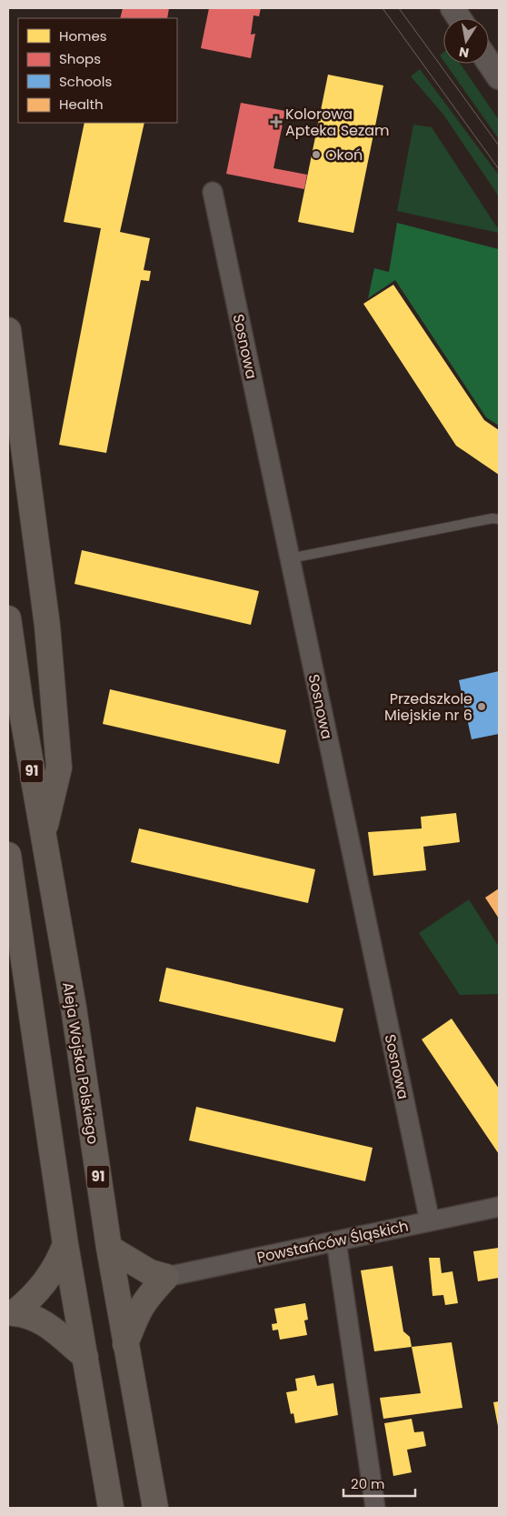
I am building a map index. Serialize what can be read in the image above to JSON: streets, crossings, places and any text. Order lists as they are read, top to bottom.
{
  "streets": {
    "main road": ["91", "Aleja Wojska Polskiego"],
    "street": ["Sosnowa", "Powstańców Śląskich"]
  },
  "crossings": [
    ["Sosnowa", "Powstańców Śląskich"]
  ],
  "places": {
    "health": ["Kolorowa Apteka Sezam"],
    "other": ["Okoń", "Przedszkole Miejskie nr 6"]
  },
  "legend": [
    "Homes",
    "Shops",
    "Schools",
    "Health"
  ],
  "scale_bar": "20 m",
  "north": "bottom"
}
